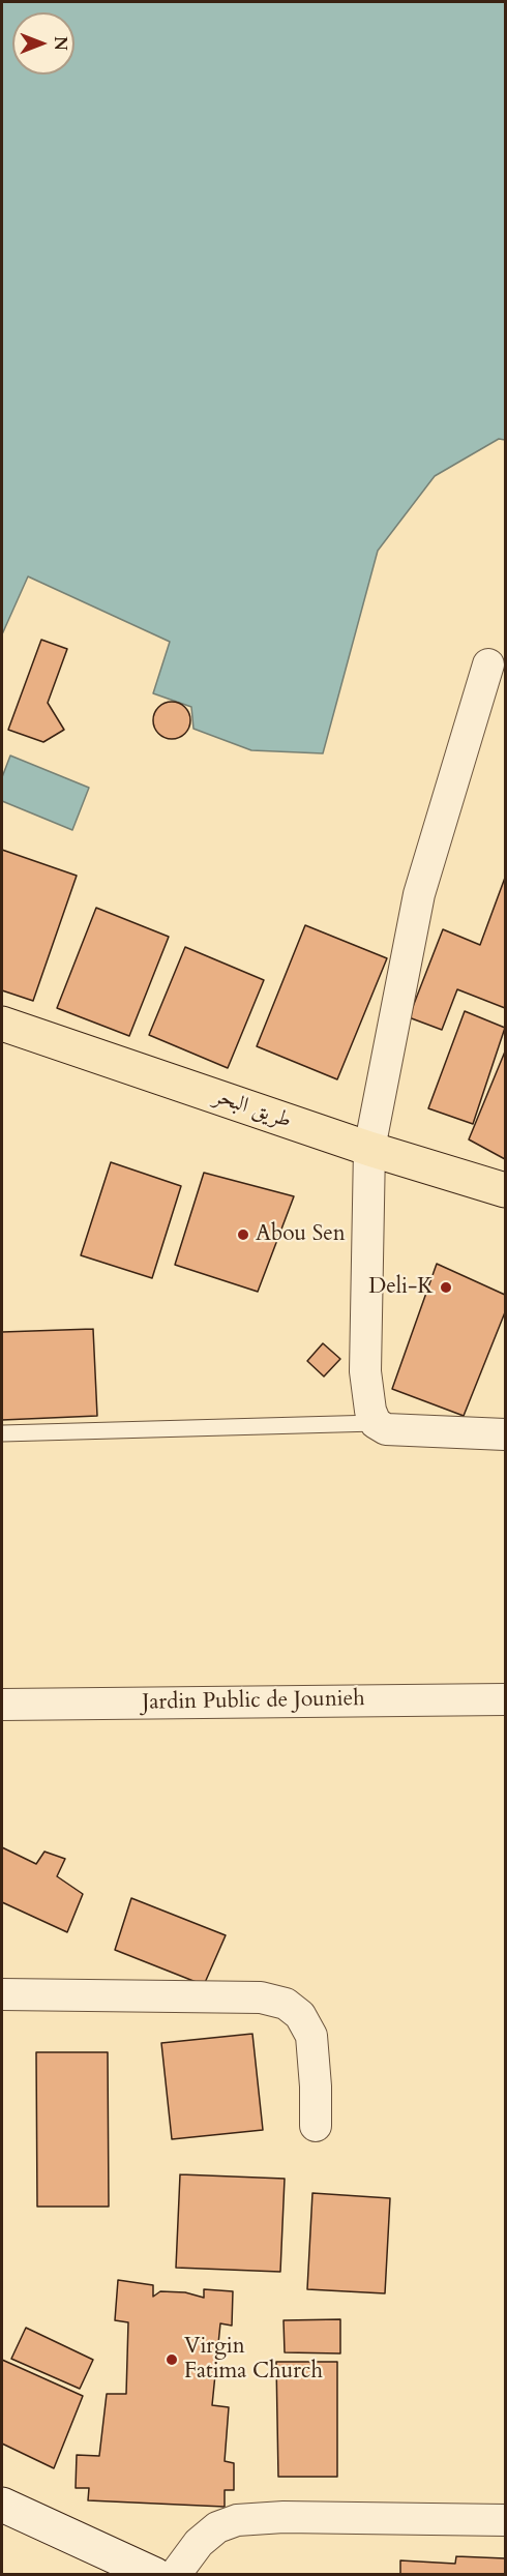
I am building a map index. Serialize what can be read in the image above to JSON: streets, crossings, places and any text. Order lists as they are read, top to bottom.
{
  "streets": {
    "main road": ["طريق البحر"],
    "street": ["Jardin Public de Jounieh"]
  },
  "places": ["Abou Sen", "Deli-K", "Virgin Fatima Church"],
  "north": "right"
}
